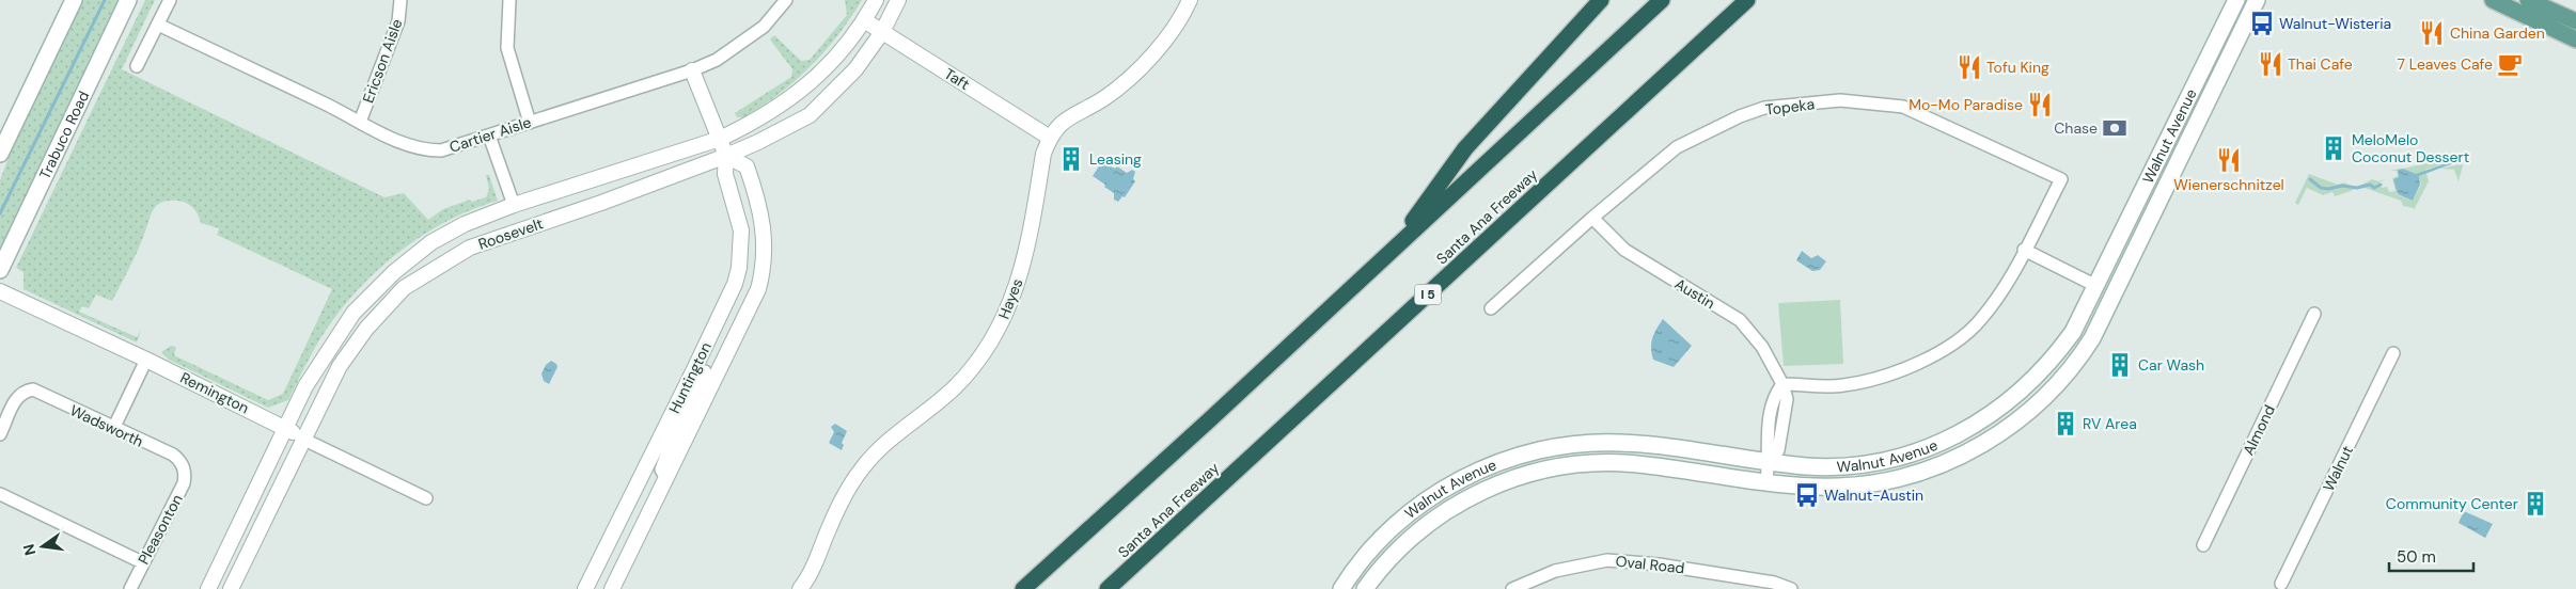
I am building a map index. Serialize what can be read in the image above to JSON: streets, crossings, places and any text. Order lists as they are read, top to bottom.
{
  "streets": {
    "highway": ["Santa Ana Freeway", "I 5"],
    "main road": ["Trabuco Road", "Walnut Avenue"],
    "street": [
      "Ericson Aisle",
      "Taft",
      "Topeka",
      "Cartier Aisle",
      "Roosevelt",
      "Austin",
      "Hayes",
      "Huntington",
      "Remington",
      "Wadsworth",
      "Almond",
      "Walnut",
      "Pleasonton",
      "Oval Road"
    ]
  },
  "crossings": [
    ["Ericson Aisle", "Cartier Aisle"],
    ["Taft", "Roosevelt"],
    ["Taft", "Hayes"],
    ["Topeka", "Austin"],
    ["Cartier Aisle", "Huntington"],
    ["Roosevelt", "Huntington"],
    ["Roosevelt", "Remington"],
    ["Wadsworth", "Pleasonton"]
  ],
  "places": {
    "bus stop": ["Walnut-Wisteria", "Walnut-Austin"],
    "restaurant": [
      "China Garden",
      "Thai Cafe",
      "Tofu King",
      "Mo-Mo Paradise",
      "Wienerschnitzel"
    ],
    "cafe": ["7 Leaves Cafe"],
    "bank": ["Chase"],
    "building": [
      "MeloMelo Coconut Dessert",
      "Leasing",
      "Car Wash",
      "RV Area",
      "Community Center"
    ]
  },
  "scale_bar": "50 m",
  "north": "left"
}
